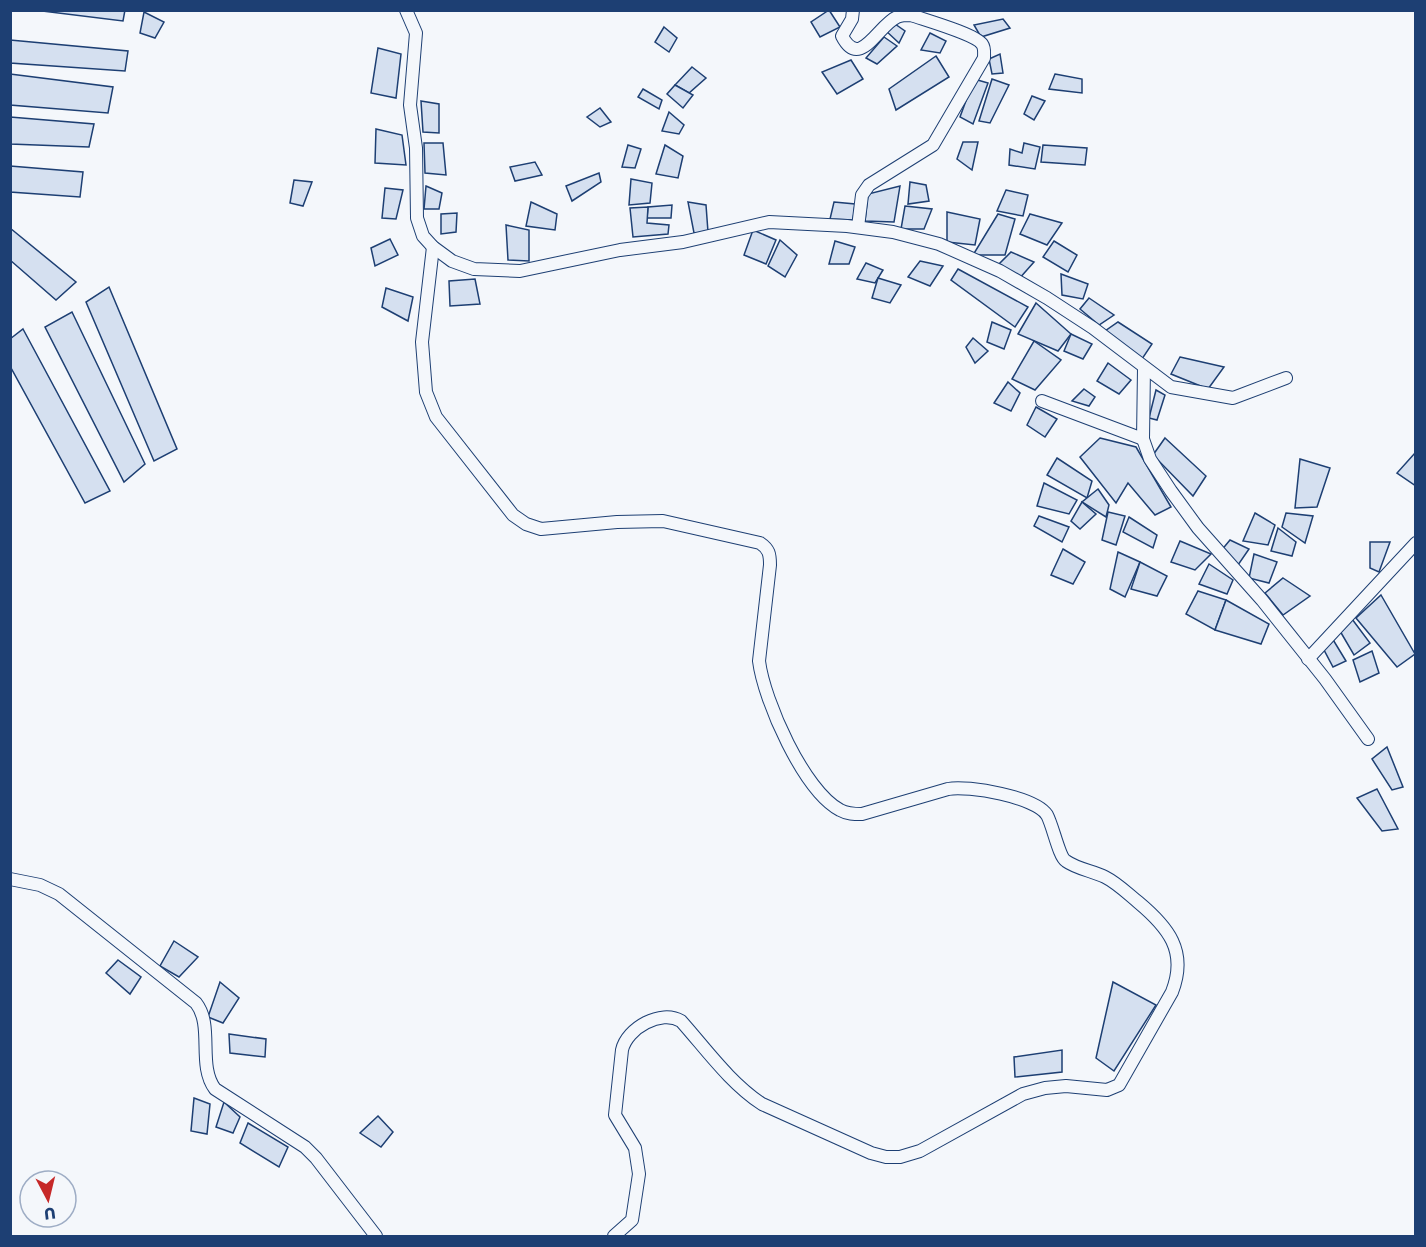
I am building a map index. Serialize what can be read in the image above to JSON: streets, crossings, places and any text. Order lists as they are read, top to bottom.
{
  "north": "bottom"
}
